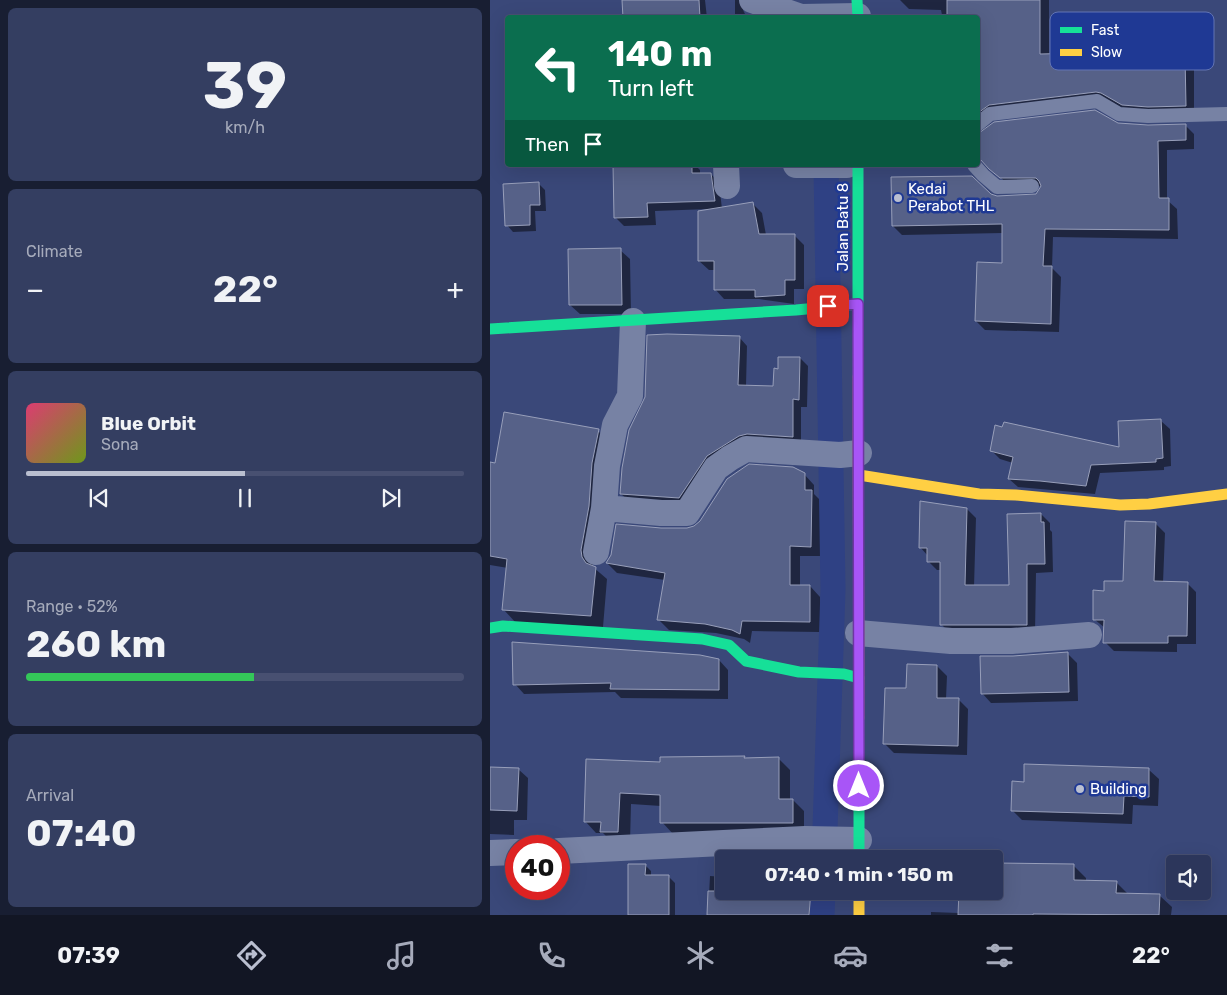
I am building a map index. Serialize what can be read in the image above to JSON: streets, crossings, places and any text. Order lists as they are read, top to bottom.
{
  "streets": {
    "street": ["Jalan Batu 8"]
  },
  "places": ["Kedai Perabot THL", "Building"],
  "legend": ["Fast", "Slow"],
  "page": {
    "tile": [
      ["39", "km/h"],
      "Climate",
      ["Range · 52%", "260 km"],
      ["Arrival", "07:40"]
    ],
    "turn": ["140 m", "Turn left"],
    "then": "Then",
    "heat": ["−", "22°", "+"],
    "song": ["Blue Orbit", "Sona"],
    "limit": "40",
    "trip": "07:40 · 1 min · 150 m",
    "tabs": ["07:39", "22°"]
  }
}
